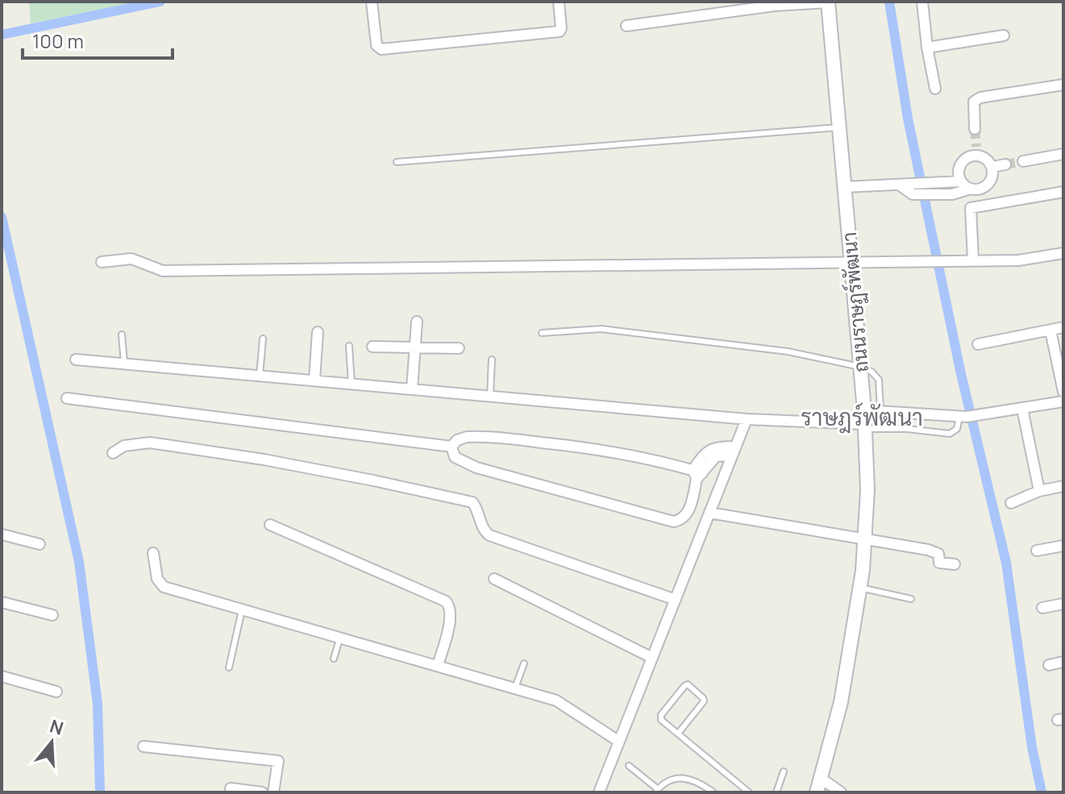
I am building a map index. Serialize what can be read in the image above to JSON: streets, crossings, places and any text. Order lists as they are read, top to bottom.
{
  "streets": {
    "street": ["ถนนราษฏร์พัฒนา"]
  },
  "districts": ["ราษฎร์พัฒนา"],
  "scale_bar": "100 m",
  "north": "top"
}
